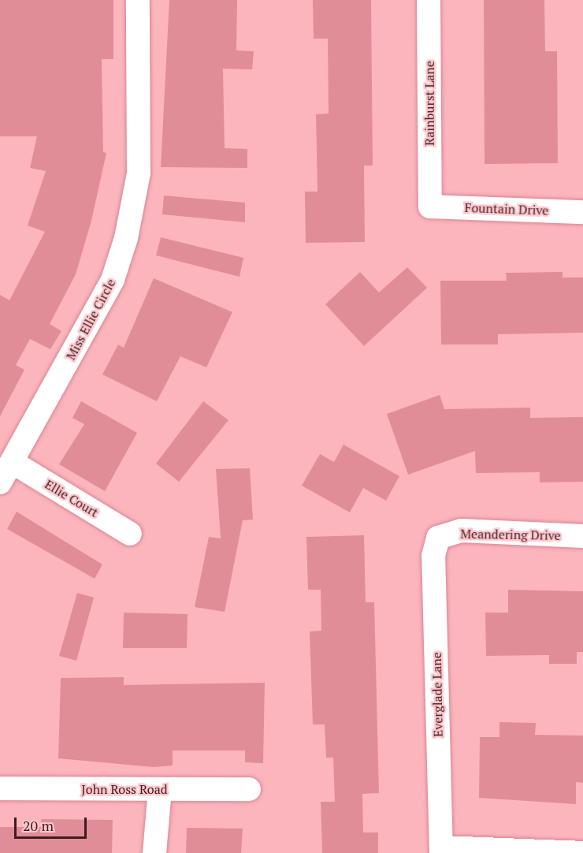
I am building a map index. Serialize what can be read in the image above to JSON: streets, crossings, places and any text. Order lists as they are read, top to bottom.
{
  "streets": {
    "street": [
      "Rainburst Lane",
      "Fountain Drive",
      "Miss Ellie Circle",
      "Ellie Court",
      "Meandering Drive",
      "Everglade Lane",
      "John Ross Road"
    ]
  },
  "crossings": [
    ["Rainburst Lane", "Fountain Drive"],
    ["Miss Ellie Circle", "Ellie Court"],
    ["Meandering Drive", "Everglade Lane"]
  ],
  "scale_bar": "20 m"
}
